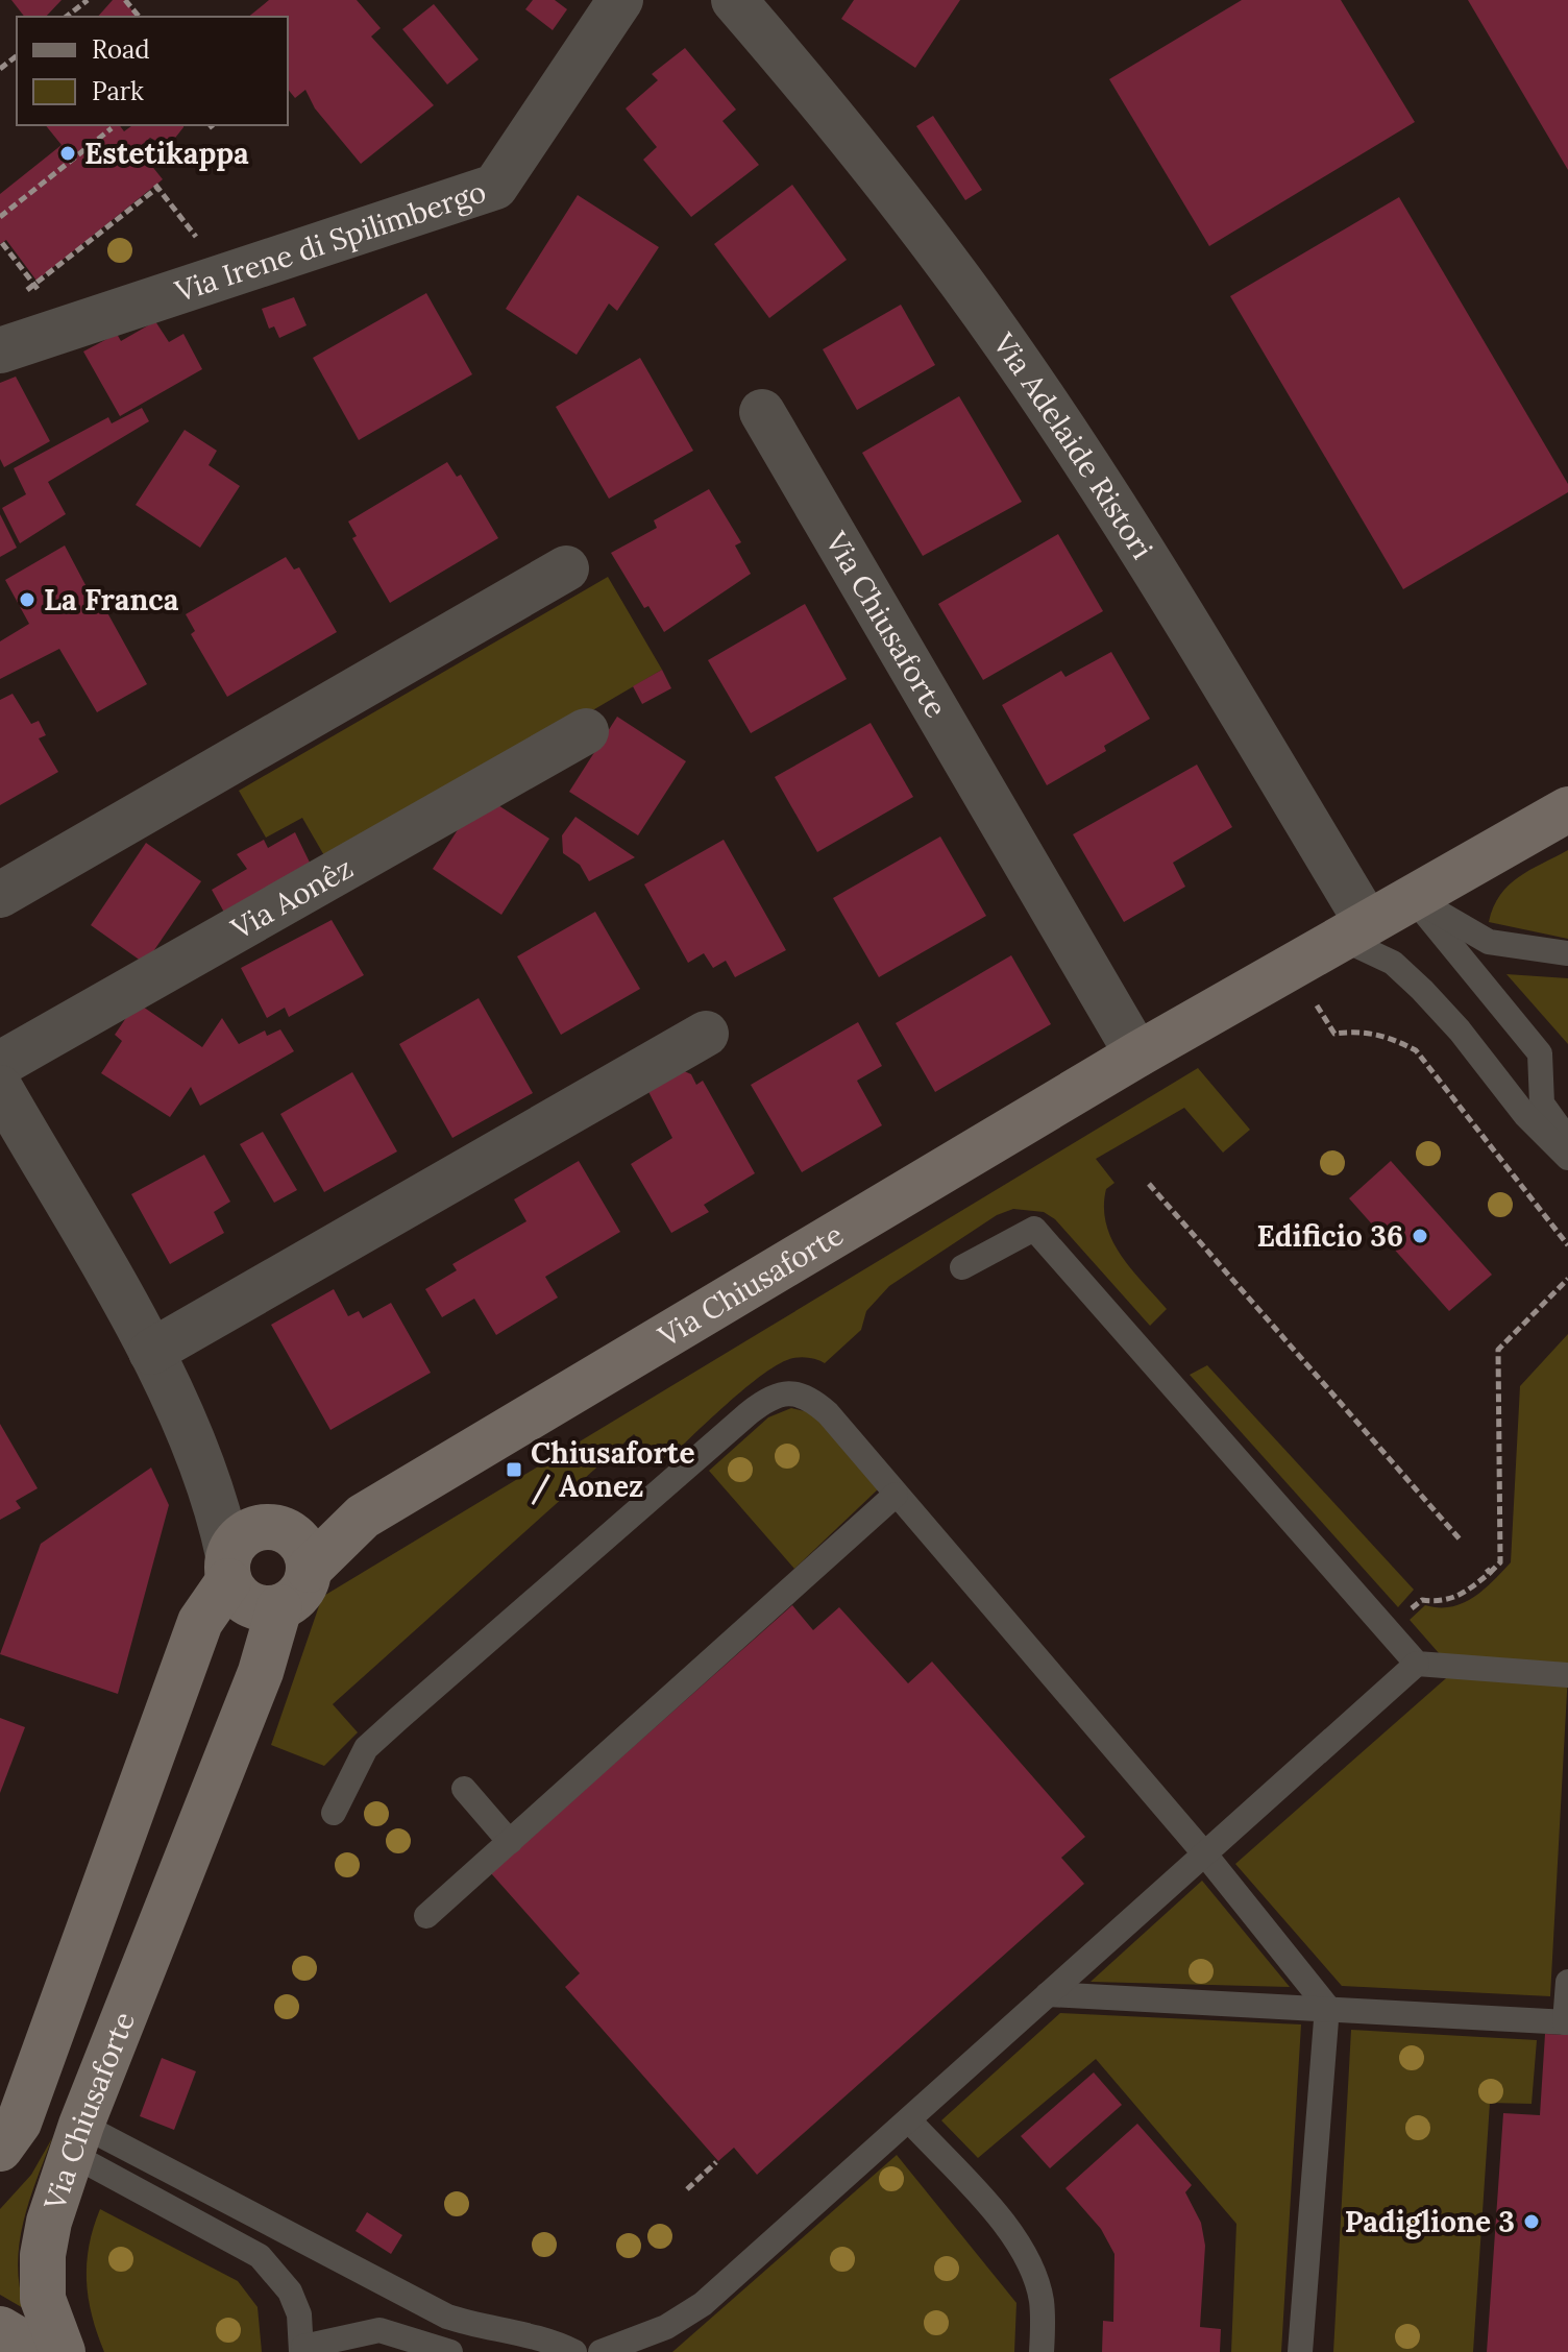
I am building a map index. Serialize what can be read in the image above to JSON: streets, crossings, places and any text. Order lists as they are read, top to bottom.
{
  "streets": {
    "street": [
      "Via Irene di Spilimbergo",
      "Via Adelaide Ristori",
      "Via Chiusaforte",
      "Via Aonêz"
    ]
  },
  "crossings": [
    ["Via Adelaide Ristori", "Via Chiusaforte"]
  ],
  "places": {
    "other": [
      "Estetikappa",
      "La Franca",
      "Edificio 36",
      "Padiglione 3"
    ],
    "transit": ["Chiusaforte / Aonez"]
  },
  "legend": ["Road", "Park"]
}
